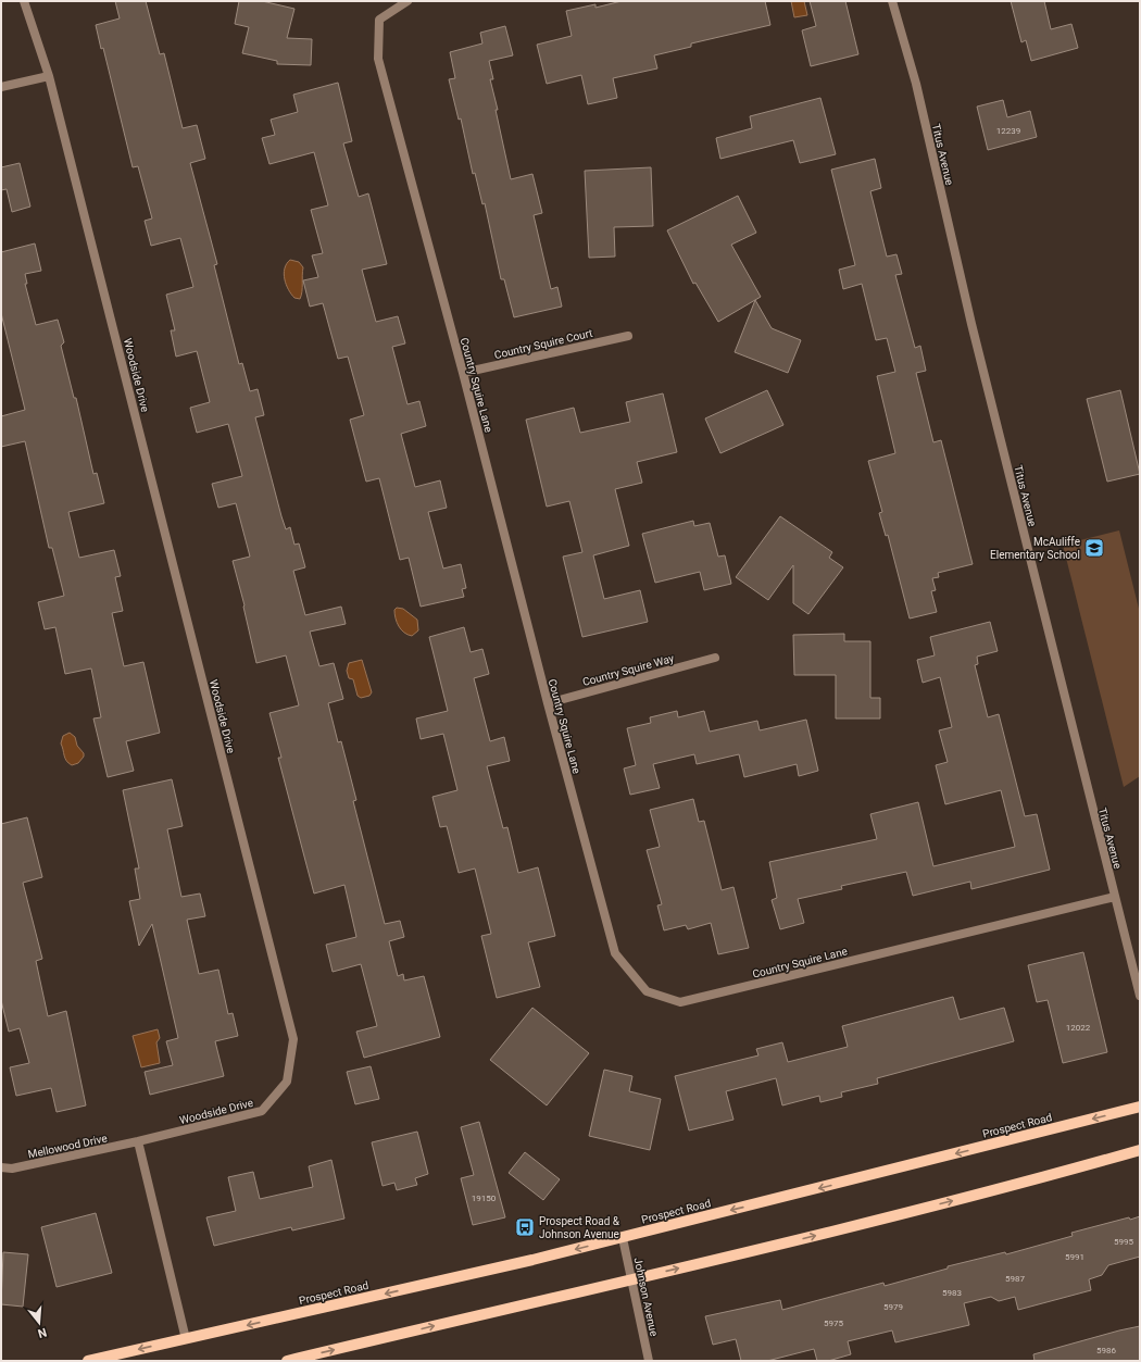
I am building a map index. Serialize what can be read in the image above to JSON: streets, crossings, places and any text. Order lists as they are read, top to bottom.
{
  "streets": {
    "main road": ["Prospect Road"],
    "street": [
      "Titus Avenue",
      "Country Squire Court",
      "Woodside Drive",
      "Country Squire Lane",
      "Country Squire Way",
      "Mellowood Drive",
      "Johnson Avenue"
    ]
  },
  "crossings": [
    ["Titus Avenue", "Country Squire Lane"],
    ["Country Squire Court", "Country Squire Lane"],
    ["Woodside Drive", "Mellowood Drive"],
    ["Country Squire Lane", "Country Squire Way"],
    ["Prospect Road", "Johnson Avenue"]
  ],
  "places": {
    "school or university": ["McAuliffe Elementary School"],
    "bus stop": ["Prospect Road & Johnson Avenue"]
  },
  "house_numbers": [
    "12239",
    "12022",
    "19150",
    "5995",
    "5991",
    "5987",
    "5983",
    "5979",
    "5975",
    "5986"
  ],
  "north": "bottom"
}
